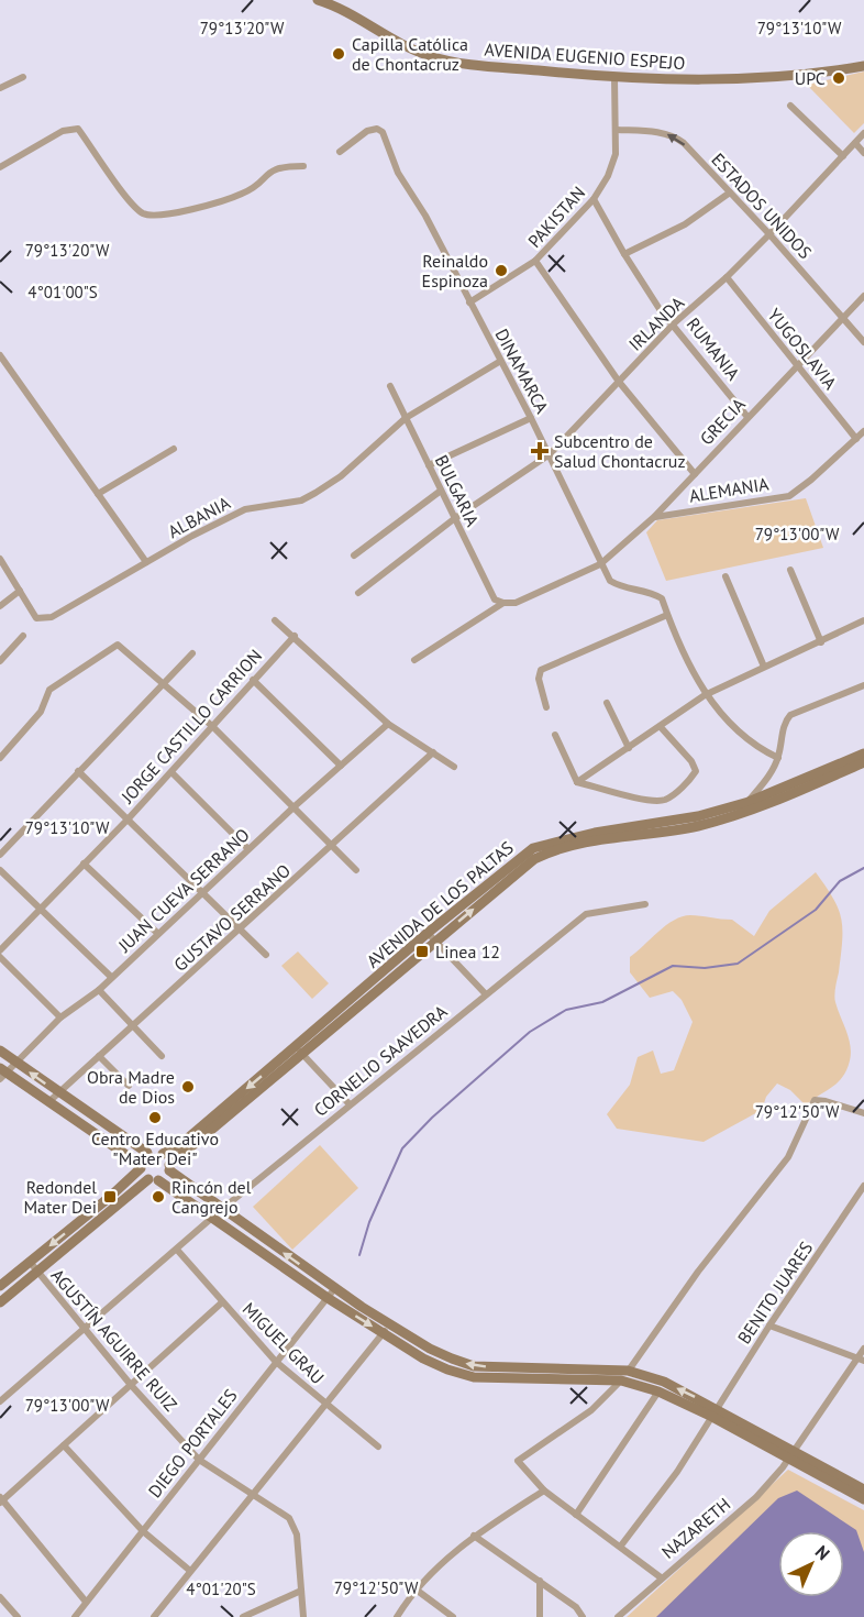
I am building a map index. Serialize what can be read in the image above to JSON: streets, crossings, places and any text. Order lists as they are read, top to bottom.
{
  "streets": {
    "main road": ["AVENIDA EUGENIO ESPEJO", "AVENIDA DE LOS PALTAS"],
    "street": [
      "ESTADOS UNIDOS",
      "PAKISTAN",
      "IRLANDA",
      "RUMANIA",
      "YUGOSLAVIA",
      "DINAMARCA",
      "GRECIA",
      "ALEMANIA",
      "BULGARIA",
      "ALBANIA",
      "JORGE CASTILLO CARRION",
      "JUAN CUEVA SERRANO",
      "GUSTAVO SERRANO",
      "CORNELIO SAAVEDRA",
      "BENITO JUARES",
      "AGUSTÍN AGUIRRE RUIZ",
      "MIGUEL GRAU",
      "DIEGO PORTALES",
      "NAZARETH"
    ]
  },
  "crossings": [
    ["AVENIDA EUGENIO ESPEJO", "PAKISTAN"],
    ["ESTADOS UNIDOS", "PAKISTAN"],
    ["ESTADOS UNIDOS", "IRLANDA"],
    ["ESTADOS UNIDOS", "GRECIA"],
    ["PAKISTAN", "RUMANIA"],
    ["PAKISTAN", "DINAMARCA"],
    ["IRLANDA", "RUMANIA"],
    ["IRLANDA", "YUGOSLAVIA"],
    ["IRLANDA", "DINAMARCA"],
    ["IRLANDA", "BULGARIA"],
    ["RUMANIA", "GRECIA"],
    ["YUGOSLAVIA", "GRECIA"],
    ["YUGOSLAVIA", "ALEMANIA"],
    ["DINAMARCA", "GRECIA"],
    ["DINAMARCA", "ALBANIA"],
    ["GRECIA", "ALEMANIA"],
    ["GRECIA", "BULGARIA"],
    ["BULGARIA", "ALBANIA"],
    ["CORNELIO SAAVEDRA", "AGUSTÍN AGUIRRE RUIZ"],
    ["CORNELIO SAAVEDRA", "MIGUEL GRAU"],
    ["AGUSTÍN AGUIRRE RUIZ", "DIEGO PORTALES"],
    ["MIGUEL GRAU", "DIEGO PORTALES"]
  ],
  "one_way": ["ESTADOS UNIDOS"],
  "places": {
    "other": [
      "Capilla Católica de Chontacruz",
      "UPC",
      "Reinaldo Espinoza",
      "Obra Madre de Dios",
      "Centro Educativo \"Mater Dei\"",
      "Rincón del Cangrejo"
    ],
    "health": ["Subcentro de Salud Chontacruz"],
    "transit": ["Linea 12", "Redondel Mater Dei"]
  },
  "north": "top right",
  "coordinates": [
    "79°13'20\"W",
    "79°13'10\"W",
    "4°01'00\"S",
    "79°13'00\"W",
    "79°12'50\"W",
    "4°01'20\"S"
  ]
}
